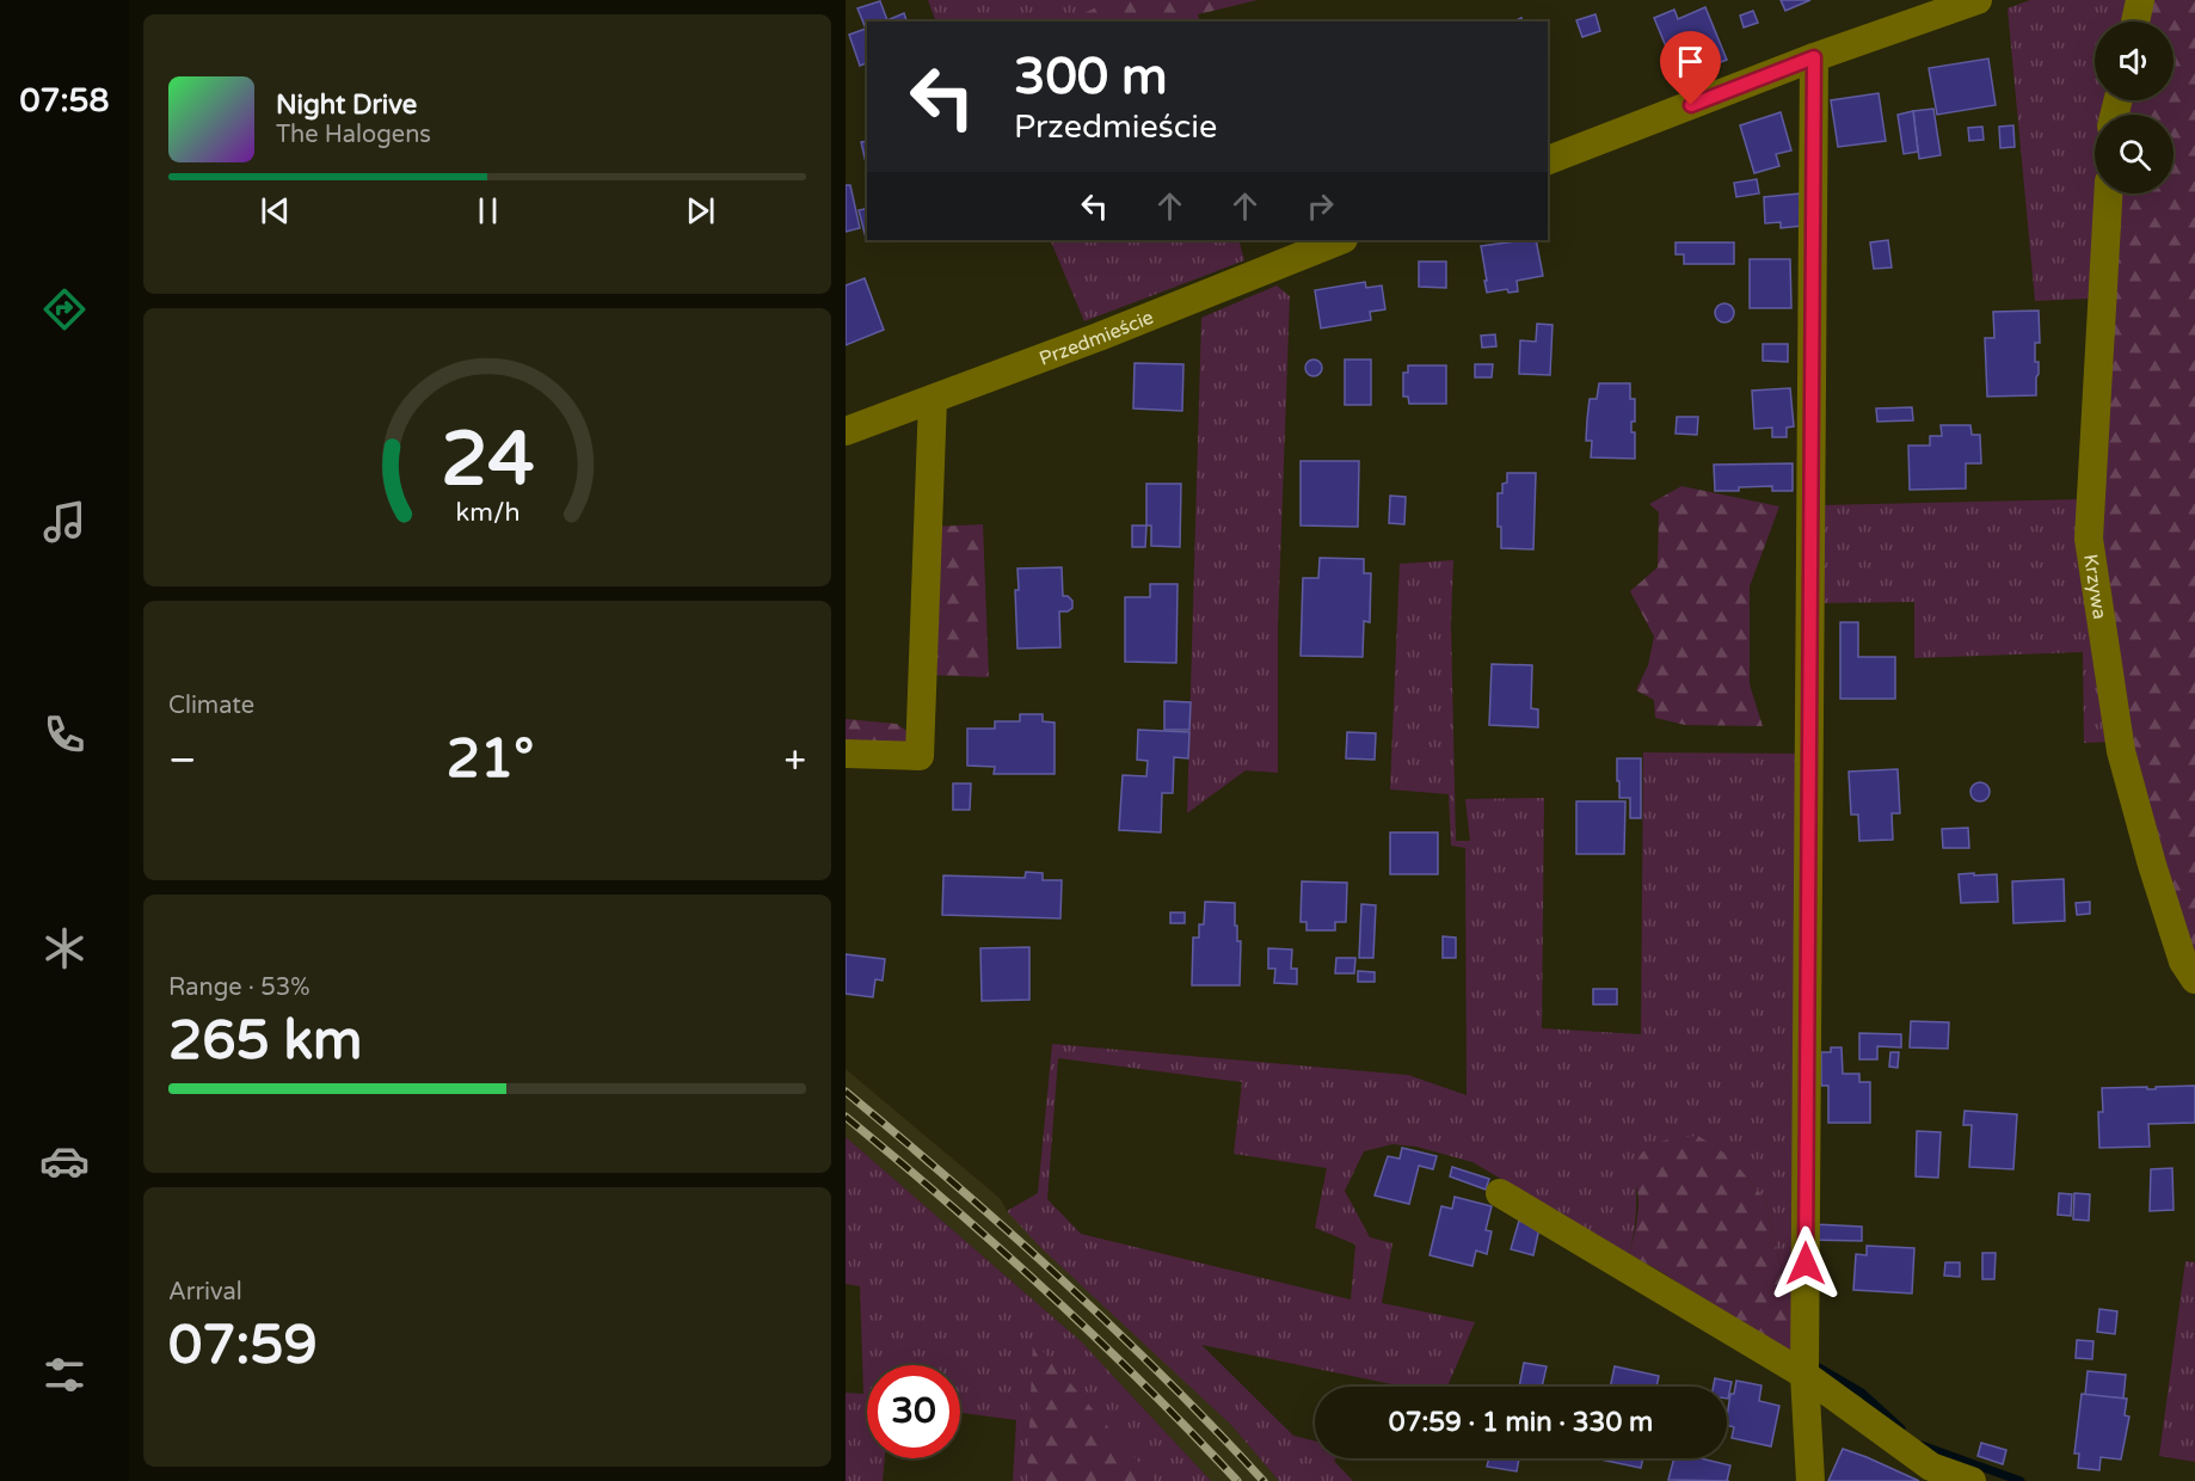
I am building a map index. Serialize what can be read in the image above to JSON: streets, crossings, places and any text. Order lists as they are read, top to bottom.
{
  "streets": {
    "street": ["Przedmieście", "Krzywa"]
  },
  "page": {
    "tabs": "07:58",
    "turn": ["300 m", "Przedmieście"],
    "song": ["Night Drive", "The Halogens"],
    "tile": [
      "Climate",
      ["Range · 53%", "265 km"],
      ["Arrival", "07:59"]
    ],
    "heat": ["−", "21°", "+"],
    "limit": "30",
    "trip": "07:59 · 1 min · 330 m",
    "gauge": ["24", "km/h"]
  }
}
